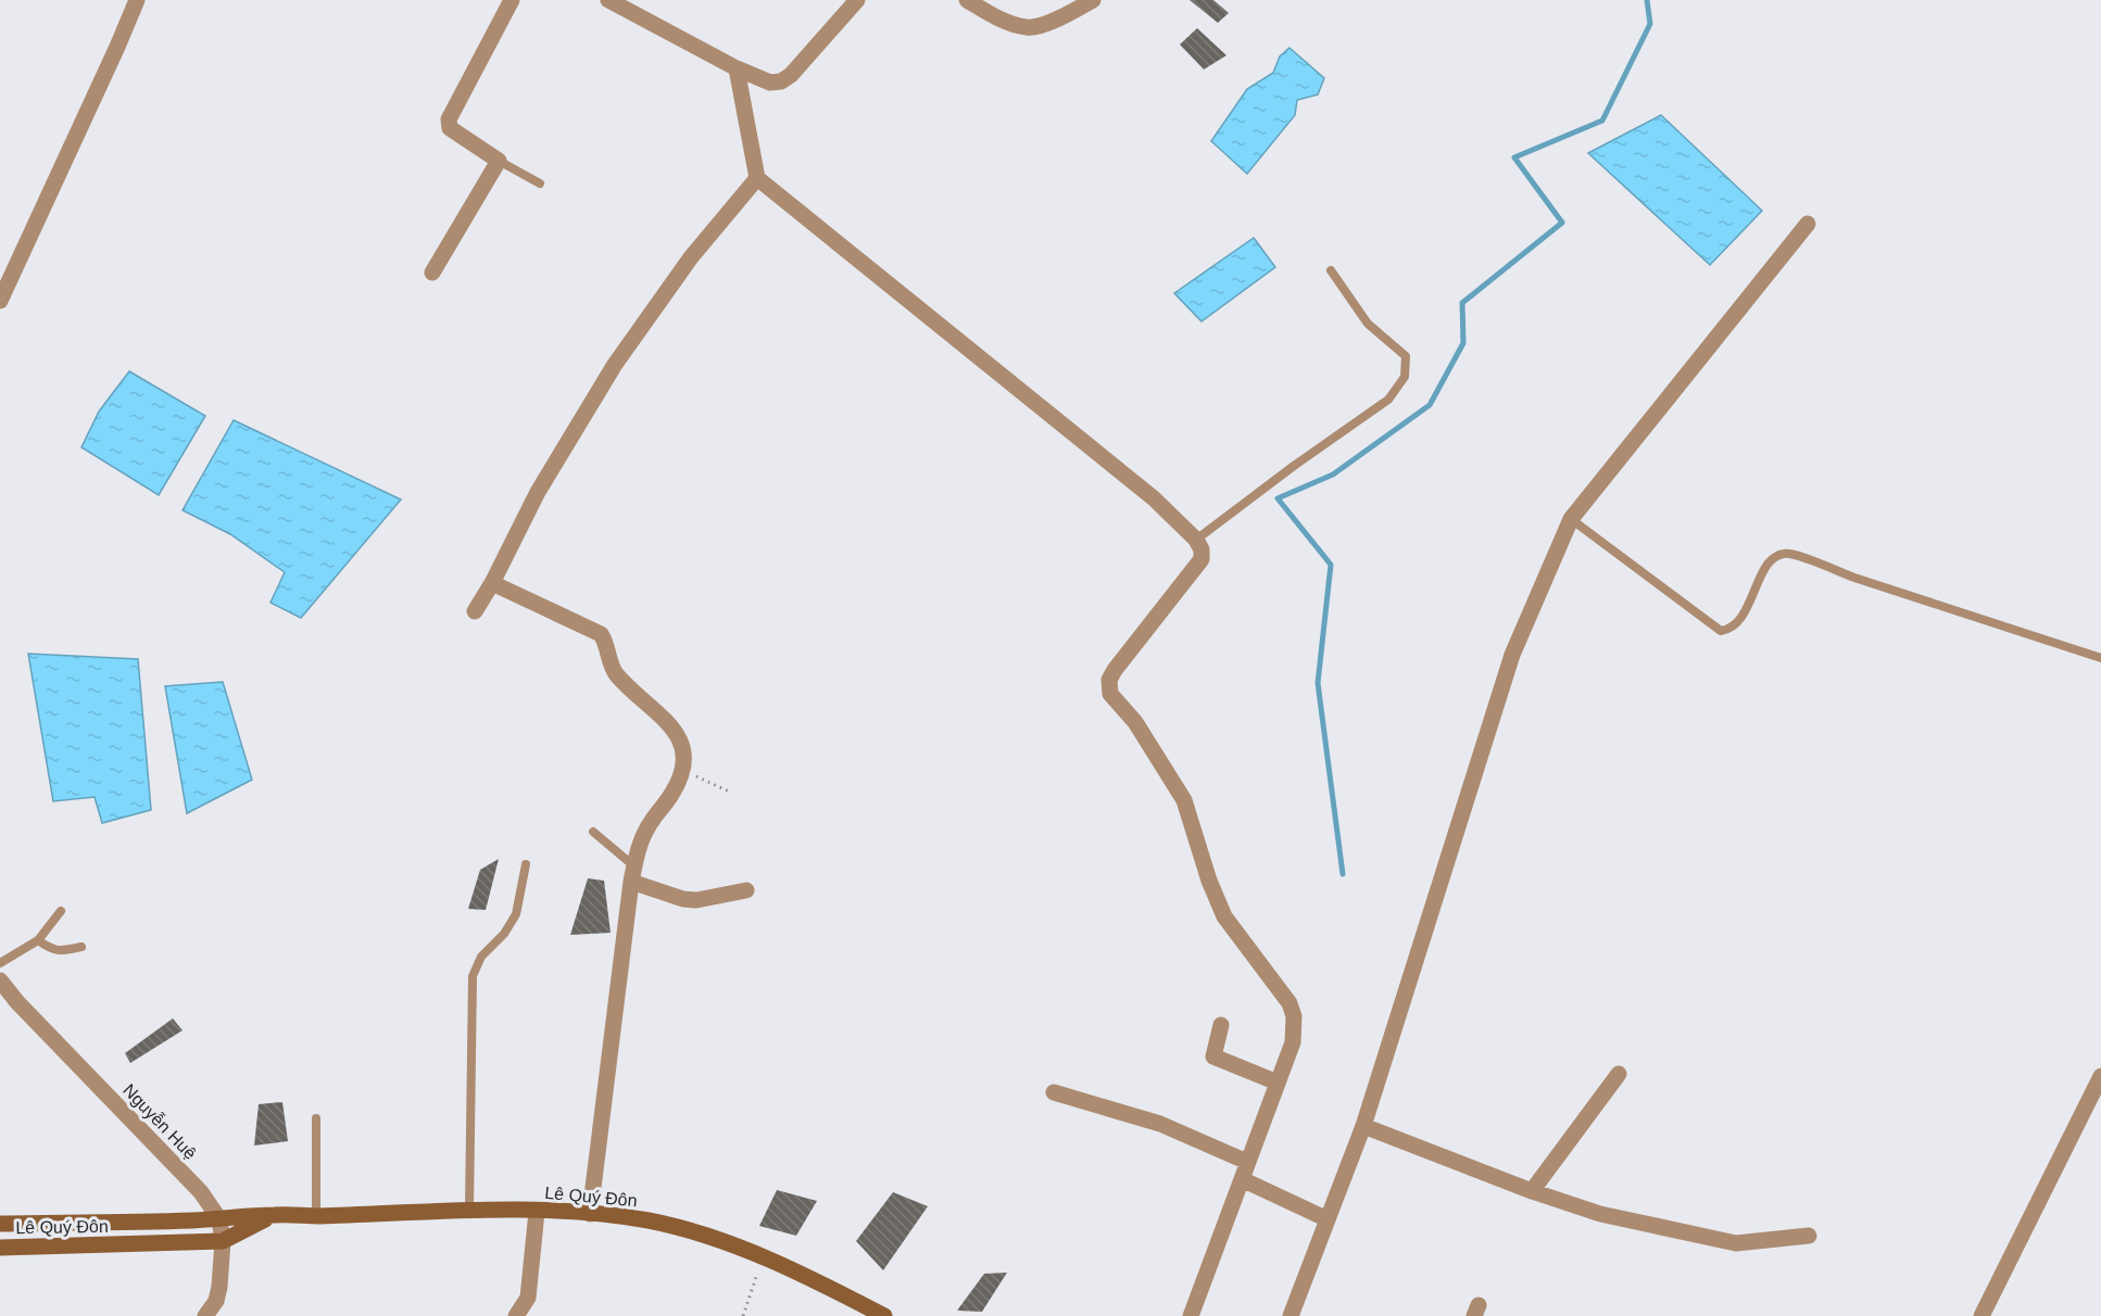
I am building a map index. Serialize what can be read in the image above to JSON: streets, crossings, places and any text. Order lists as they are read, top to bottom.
{
  "streets": {
    "main road": ["Lê Quý Đôn"],
    "street": ["Nguyễn Huệ"]
  },
  "crossings": [
    ["Nguyễn Huệ", "Lê Quý Đôn"]
  ]
}
